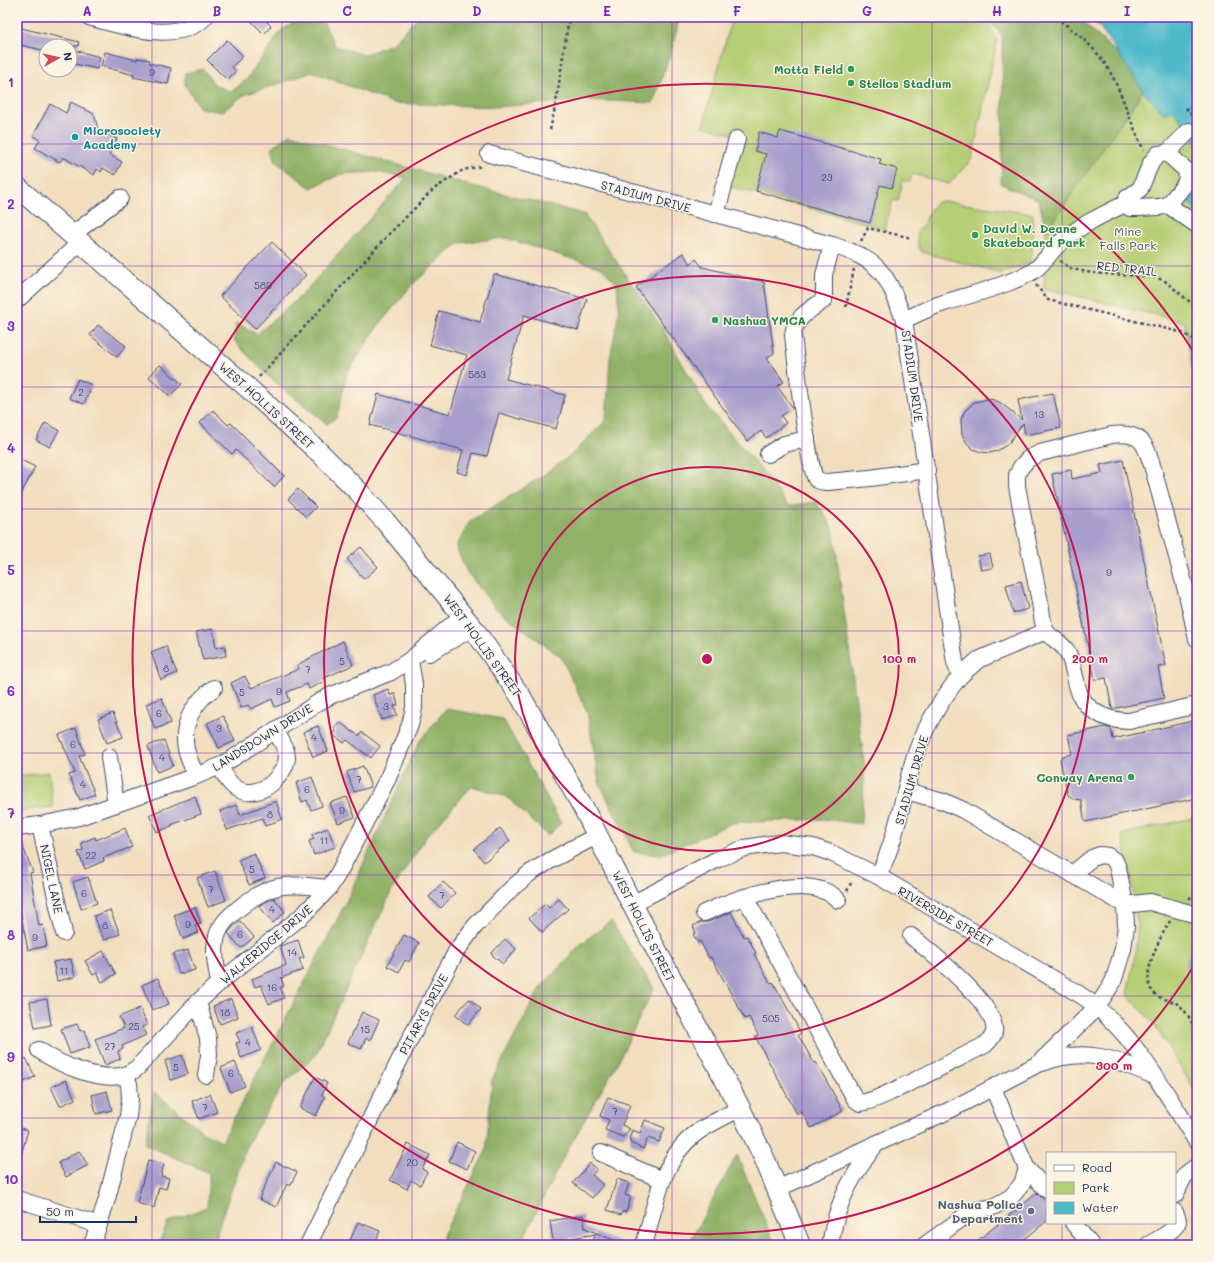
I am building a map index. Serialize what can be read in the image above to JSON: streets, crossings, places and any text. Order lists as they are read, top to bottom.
{
  "streets": {
    "main road": ["WEST HOLLIS STREET"],
    "street": [
      "STADIUM DRIVE",
      "LANDSDOWN DRIVE",
      "NIGEL LANE",
      "RIVERSIDE STREET",
      "WALKERIDGE DRIVE",
      "PITARYS DRIVE"
    ],
    "path": ["RED TRAIL"]
  },
  "crossings": [
    ["STADIUM DRIVE", "RIVERSIDE STREET"],
    ["WEST HOLLIS STREET", "LANDSDOWN DRIVE"],
    ["WEST HOLLIS STREET", "RIVERSIDE STREET"],
    ["WEST HOLLIS STREET", "PITARYS DRIVE"],
    ["LANDSDOWN DRIVE", "NIGEL LANE"],
    ["LANDSDOWN DRIVE", "WALKERIDGE DRIVE"]
  ],
  "parks": ["Mine Falls Park"],
  "places": [
    "Motta Field",
    "Stellos Stadium",
    "Microsociety Academy",
    "David W. Deane Skateboard Park",
    "Nashua YMCA",
    "Conway Arena",
    "Nashua Police Department"
  ],
  "house_numbers": [
    "9",
    "23",
    "589",
    "583",
    "2",
    "13",
    "9",
    "5",
    "8",
    "7",
    "9",
    "5",
    "3",
    "6",
    "3",
    "4",
    "6",
    "4",
    "7",
    "4",
    "6",
    "9",
    "8",
    "11",
    "22",
    "5",
    "7",
    "6",
    "7",
    "4",
    "9",
    "8",
    "6",
    "9",
    "14",
    "11",
    "16",
    "18",
    "505",
    "25",
    "15",
    "4",
    "27",
    "5",
    "6",
    "7",
    "7",
    "20"
  ],
  "legend": ["Road", "Park", "Water"],
  "scale_bar": "50 m",
  "north": "right",
  "grid": {
    "columns": [
      "A",
      "B",
      "C",
      "D",
      "E",
      "F",
      "G",
      "H",
      "I"
    ],
    "rows": [
      "1",
      "2",
      "3",
      "4",
      "5",
      "6",
      "7",
      "8",
      "9",
      "10"
    ]
  },
  "rings": ["100 m", "200 m", "300 m"]
}
